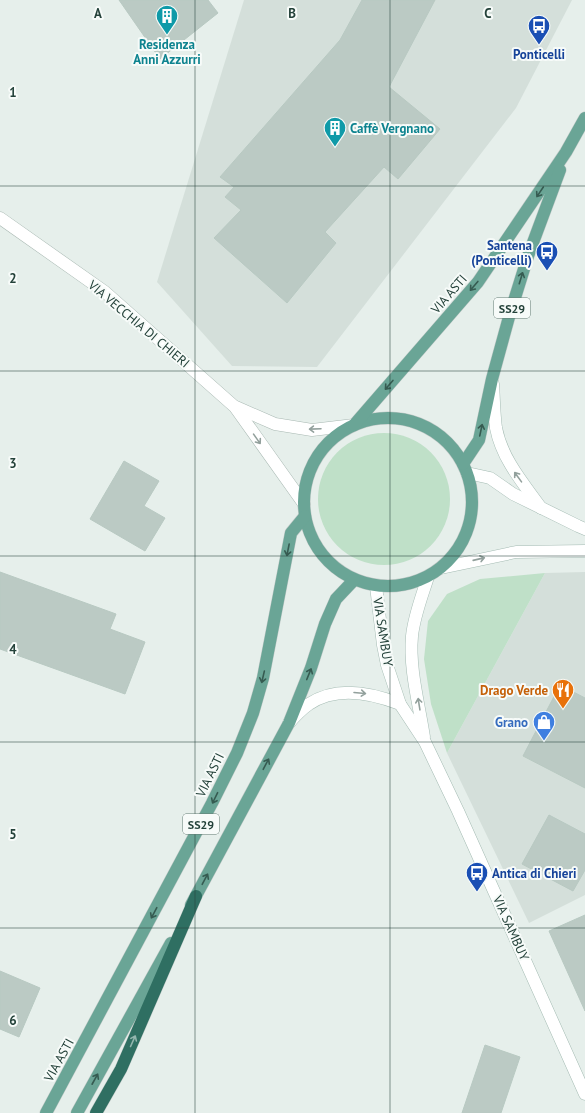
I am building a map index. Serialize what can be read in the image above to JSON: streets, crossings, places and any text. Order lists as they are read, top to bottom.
{
  "streets": {
    "main road": ["VIA ASTI", "SS29"],
    "street": ["VIA VECCHIA DI CHIERI", "VIA SAMBUY"]
  },
  "crossings": [
    ["VIA ASTI", "VIA VECCHIA DI CHIERI"]
  ],
  "places": {
    "building": ["Residenza Anni Azzurri", "Caffè Vergnano"],
    "bus stop": ["Ponticelli", "Santena (Ponticelli)", "Antica di Chieri"],
    "restaurant": ["Drago Verde"],
    "shop": ["Grano"]
  },
  "grid": {
    "columns": ["A", "B", "C"],
    "rows": [
      "1",
      "2",
      "3",
      "4",
      "5",
      "6"
    ]
  }
}
